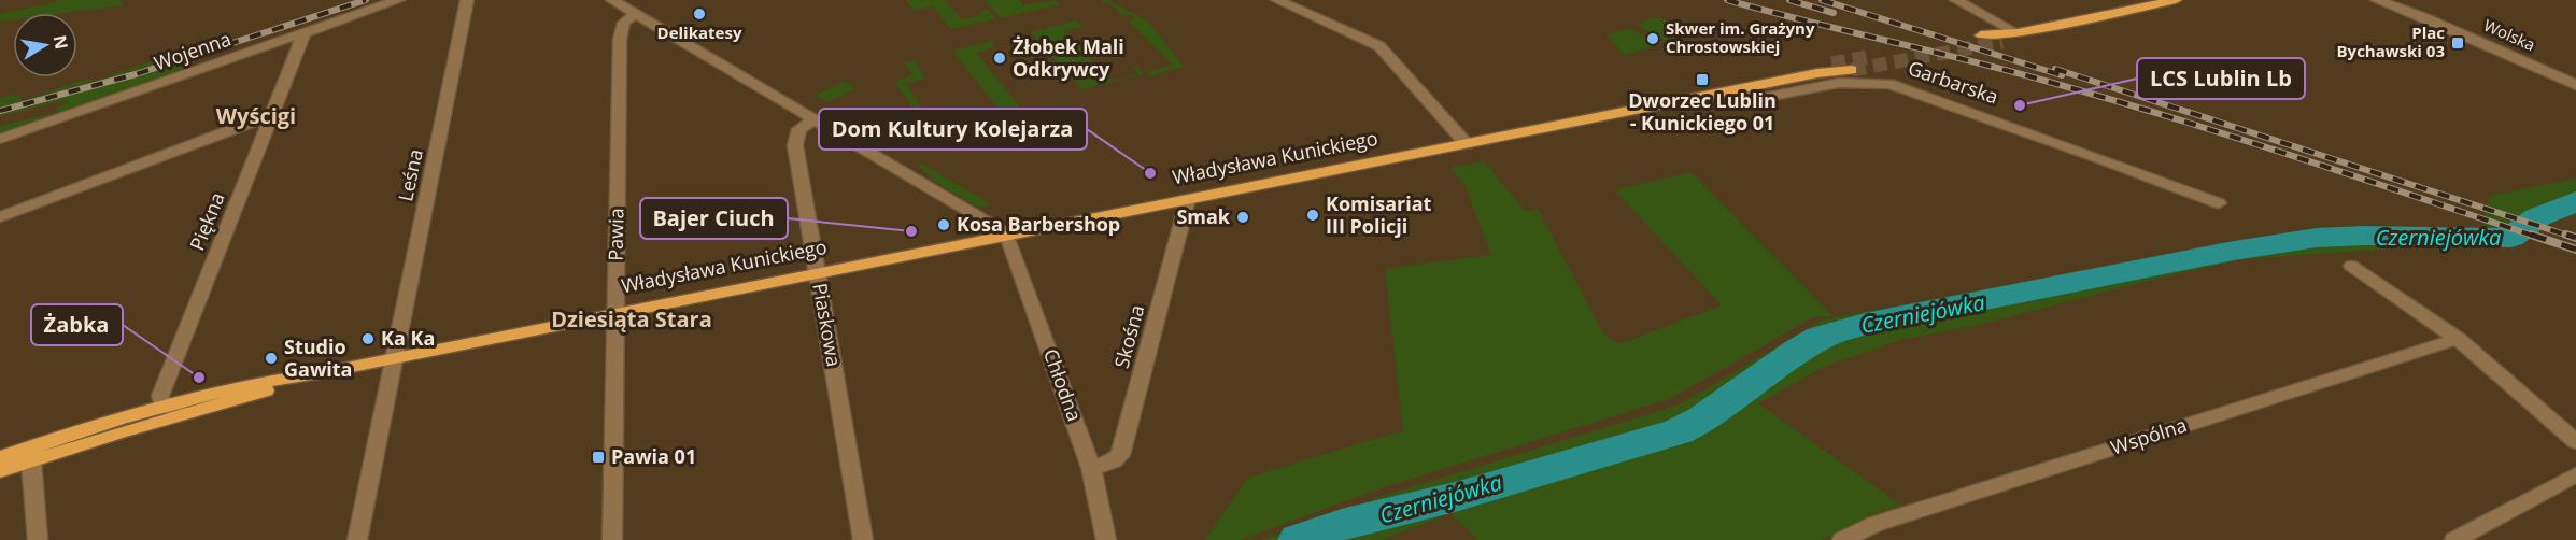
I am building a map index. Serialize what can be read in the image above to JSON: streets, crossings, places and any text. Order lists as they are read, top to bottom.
{
  "streets": {
    "main road": ["Władysława Kunickiego"],
    "street": [
      "Wolska",
      "Wojenna",
      "Garbarska",
      "Leśna",
      "Piękna",
      "Pawia",
      "Piaskowa",
      "Skośna",
      "Chłodna",
      "Wspólna"
    ]
  },
  "crossings": [
    ["Wojenna", "Piękna"],
    ["Garbarska", "Władysława Kunickiego"],
    ["Władysława Kunickiego", "Leśna"],
    ["Władysława Kunickiego", "Piękna"],
    ["Władysława Kunickiego", "Pawia"],
    ["Władysława Kunickiego", "Piaskowa"],
    ["Władysława Kunickiego", "Skośna"],
    ["Władysława Kunickiego", "Chłodna"],
    ["Skośna", "Chłodna"]
  ],
  "districts": ["Wyścigi", "Dziesiąta Stara"],
  "water": ["Czerniejówka"],
  "places": {
    "other": [
      "Delikatesy",
      "Skwer im. Grażyny Chrostowskiej",
      "Żłobek Mali Odkrywcy",
      "LCS Lublin Lb",
      "Dom Kultury Kolejarza",
      "Komisariat III Policji",
      "Smak",
      "Kosa Barbershop",
      "Bajer Ciuch",
      "Ka Ka",
      "Studio Gawita",
      "Żabka"
    ],
    "transit": ["Plac Bychawski 03", "Dworzec Lublin - Kunickiego 01", "Pawia 01"]
  },
  "north": "right"
}
